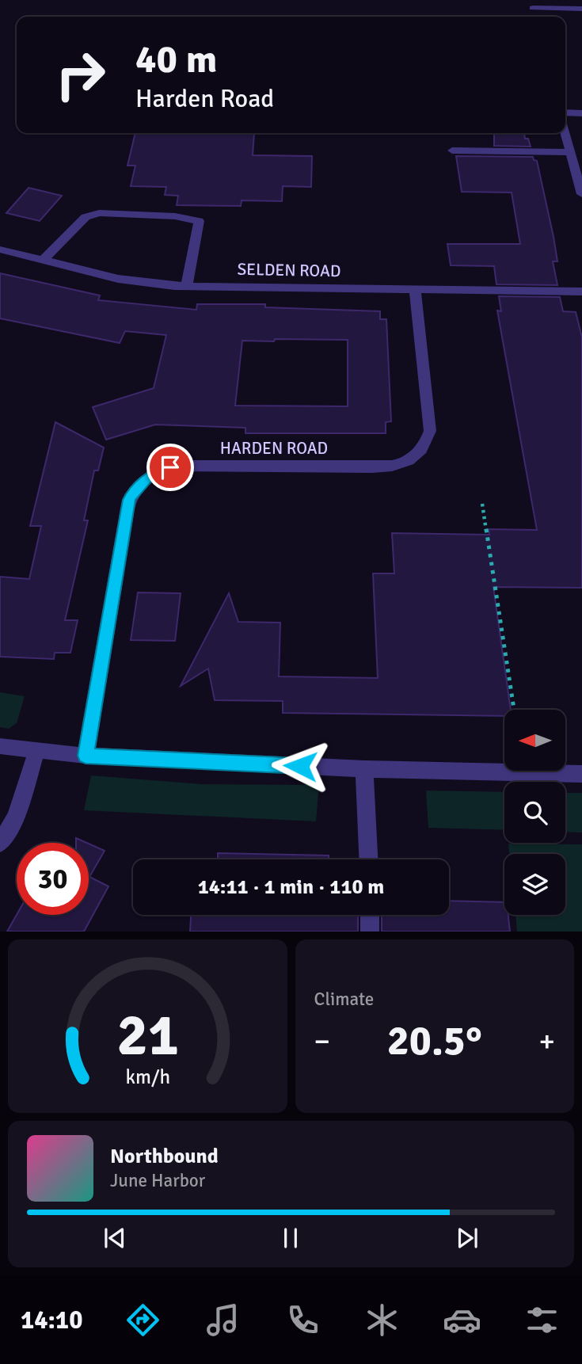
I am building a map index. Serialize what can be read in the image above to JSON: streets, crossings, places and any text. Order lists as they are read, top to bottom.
{
  "streets": {
    "street": ["SELDEN ROAD", "HARDEN ROAD"]
  },
  "crossings": [
    ["SELDEN ROAD", "HARDEN ROAD"]
  ],
  "north": "left",
  "page": {
    "turn": ["40 m", "Harden Road"],
    "limit": "30",
    "trip": "14:11 · 1 min · 110 m",
    "tile": "Climate",
    "heat": ["−", "20.5°", "+"],
    "song": ["Northbound", "June Harbor"],
    "tabs": "14:10",
    "gauge": ["21", "km/h"]
  }
}
